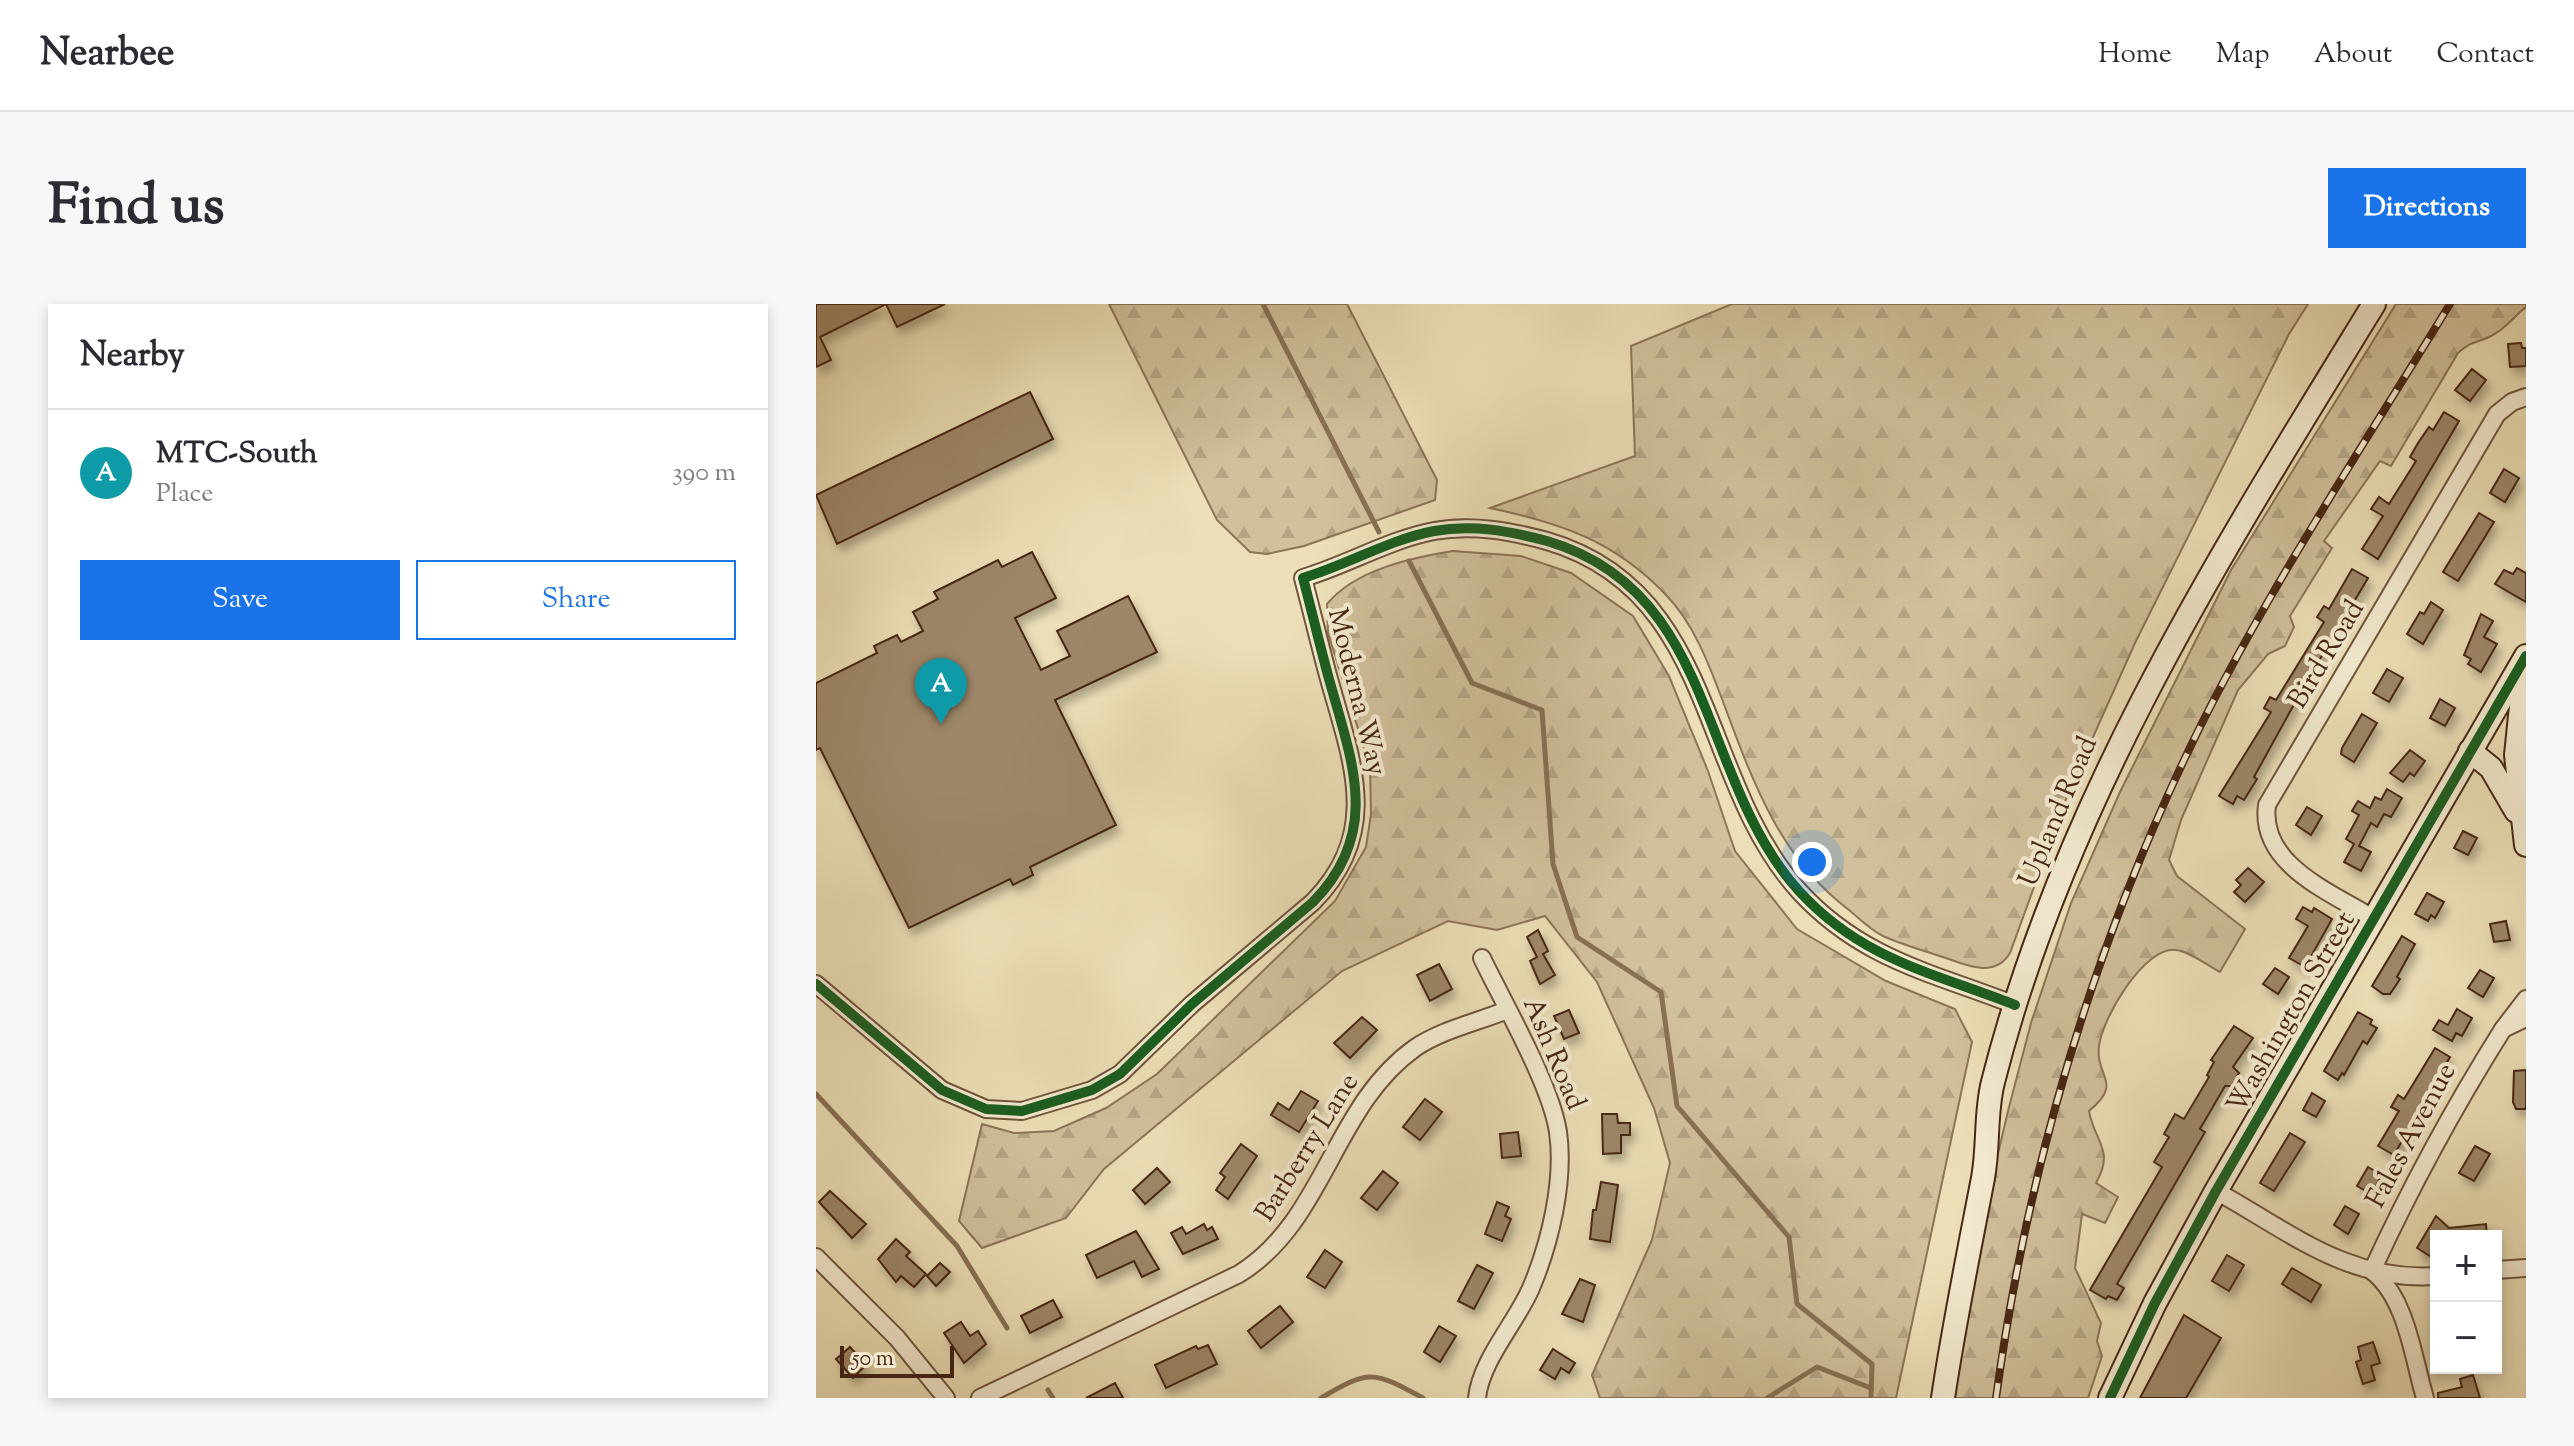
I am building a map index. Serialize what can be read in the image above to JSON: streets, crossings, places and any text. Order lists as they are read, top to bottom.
{
  "streets": {
    "main road": ["Upland Road", "Washington Street"],
    "street": [
      "Bird Road",
      "Moderna Way",
      "Ash Road",
      "Fales Avenue",
      "Barberry Lane"
    ]
  },
  "crossings": [
    ["Bird Road", "Washington Street"],
    ["Moderna Way", "Upland Road"],
    ["Ash Road", "Barberry Lane"]
  ],
  "scale_bar": "50 m",
  "page": {
    "header": "Nearbee",
    "nav": [
      "Home",
      "Map",
      "About",
      "Contact"
    ],
    "title": "Find us",
    "buttons": [
      "Directions",
      ["Save", "Share"]
    ],
    "heading": "Nearby",
    "list": [
      {
        "mark": "A",
        "name": "MTC-South",
        "note": "Place",
        "value": "390 m"
      }
    ],
    "pins": "A",
    "map_buttons": ["+", "−"],
    "scale": "50 m"
  }
}
